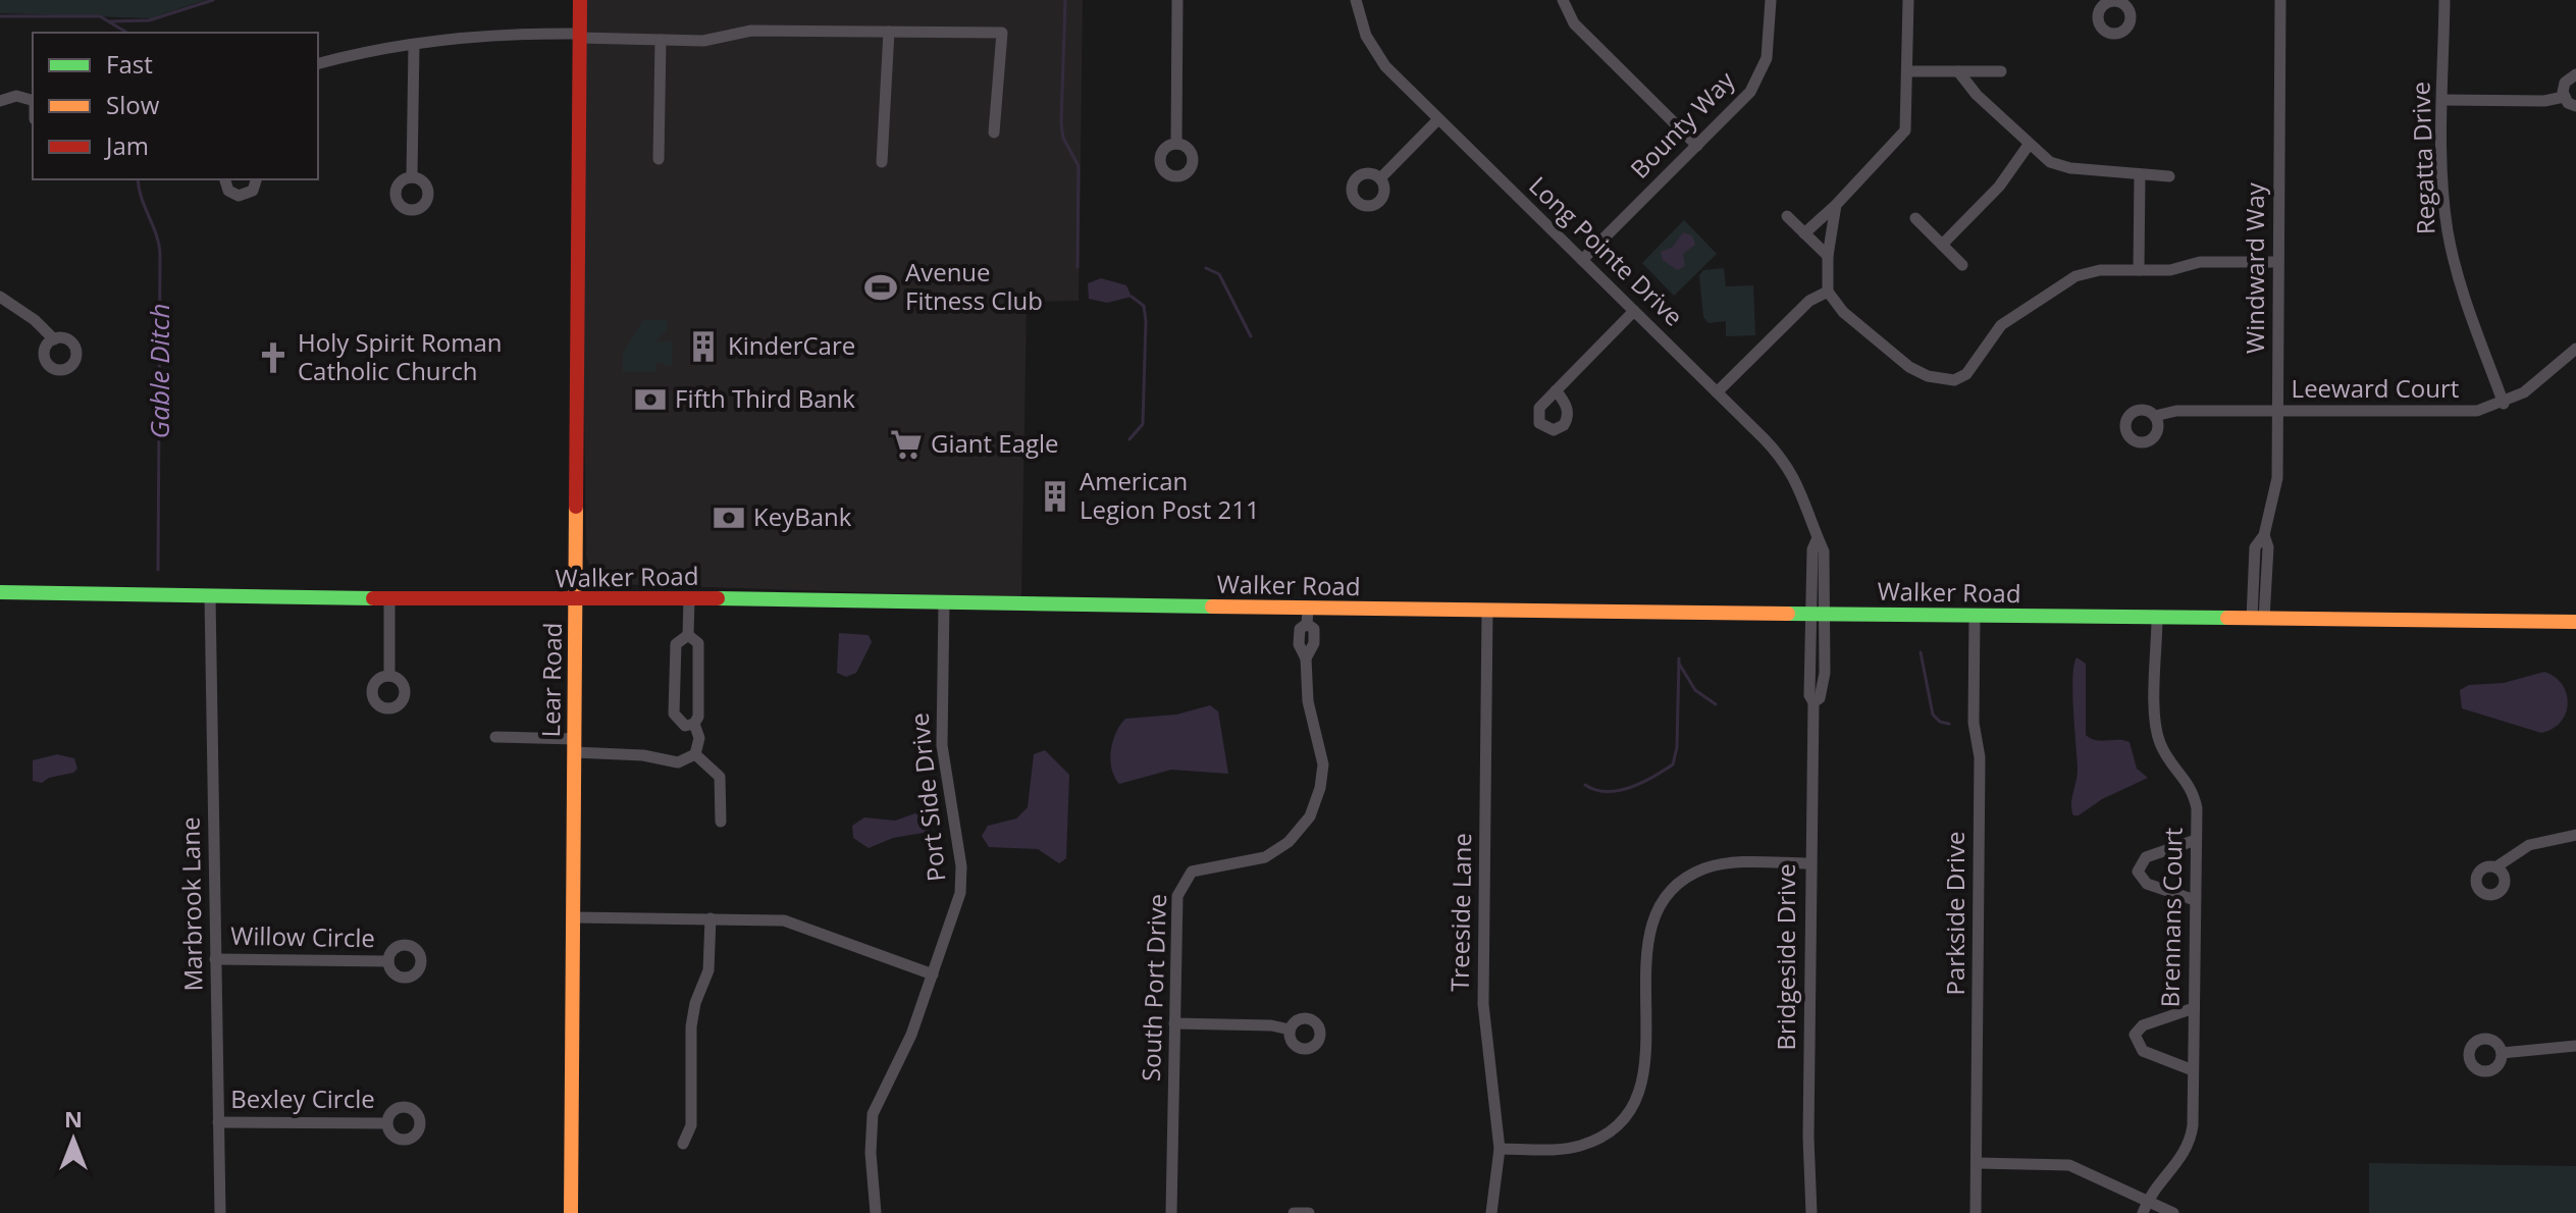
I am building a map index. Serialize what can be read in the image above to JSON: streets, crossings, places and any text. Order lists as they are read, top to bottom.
{
  "streets": {
    "street": [
      "Bounty Way",
      "Regatta Drive",
      "Long Pointe Drive",
      "Windward Way",
      "Leeward Court",
      "Walker Road",
      "Lear Road",
      "Port Side Drive",
      "Marbrook Lane",
      "Treeside Lane",
      "Parkside Drive",
      "Brennans Court",
      "Willow Circle",
      "Bridgeside Drive",
      "South Port Drive",
      "Bexley Circle"
    ]
  },
  "crossings": [
    ["Bounty Way", "Long Pointe Drive"],
    ["Regatta Drive", "Leeward Court"],
    ["Long Pointe Drive", "Walker Road"],
    ["Long Pointe Drive", "Bridgeside Drive"],
    ["Windward Way", "Leeward Court"],
    ["Windward Way", "Walker Road"],
    ["Walker Road", "Lear Road"],
    ["Walker Road", "Port Side Drive"],
    ["Walker Road", "Marbrook Lane"],
    ["Walker Road", "Treeside Lane"],
    ["Walker Road", "Parkside Drive"],
    ["Walker Road", "Brennans Court"],
    ["Walker Road", "Bridgeside Drive"],
    ["Walker Road", "South Port Drive"],
    ["Marbrook Lane", "Willow Circle"],
    ["Marbrook Lane", "Bexley Circle"]
  ],
  "water": ["Gable Ditch"],
  "places": {
    "sports": ["Avenue Fitness Club"],
    "building": ["KinderCare", "American Legion Post 211"],
    "church": ["Holy Spirit Roman Catholic Church"],
    "bank": ["Fifth Third Bank", "KeyBank"],
    "supermarket": ["Giant Eagle"]
  },
  "legend": ["Fast", "Slow", "Jam"],
  "north": "top"
}
